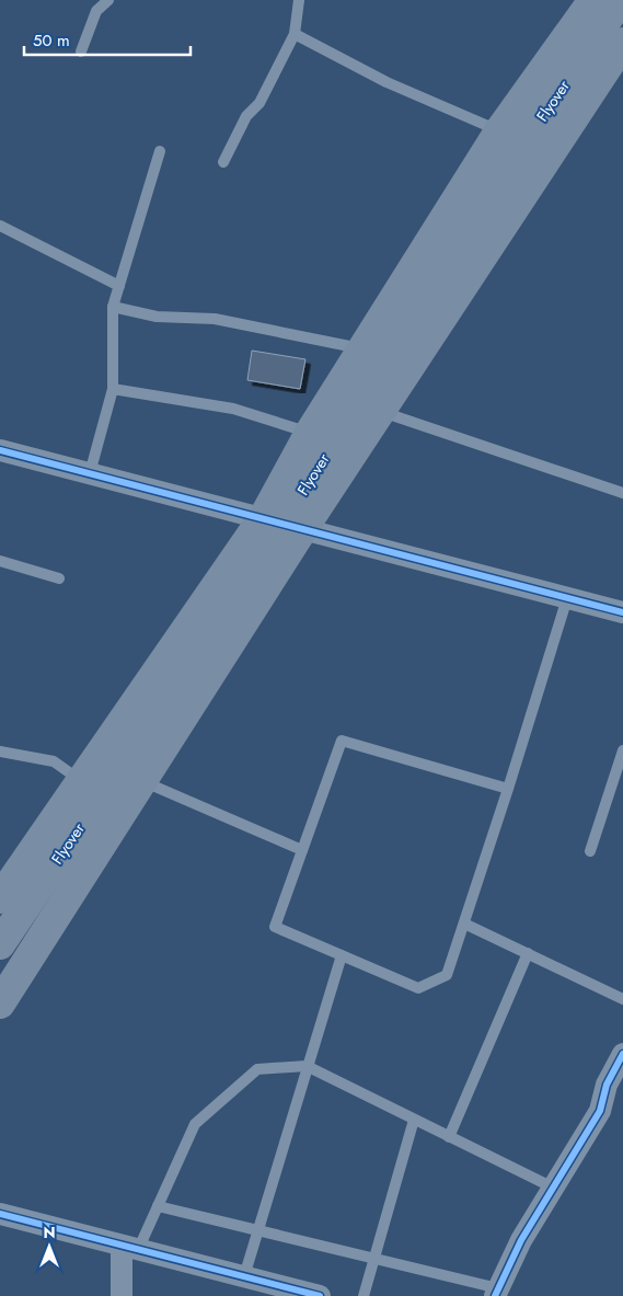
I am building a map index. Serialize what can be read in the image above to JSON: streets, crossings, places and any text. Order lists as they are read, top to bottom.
{
  "streets": {
    "main road": ["Flyover"]
  },
  "scale_bar": "50 m",
  "north": "top"
}
